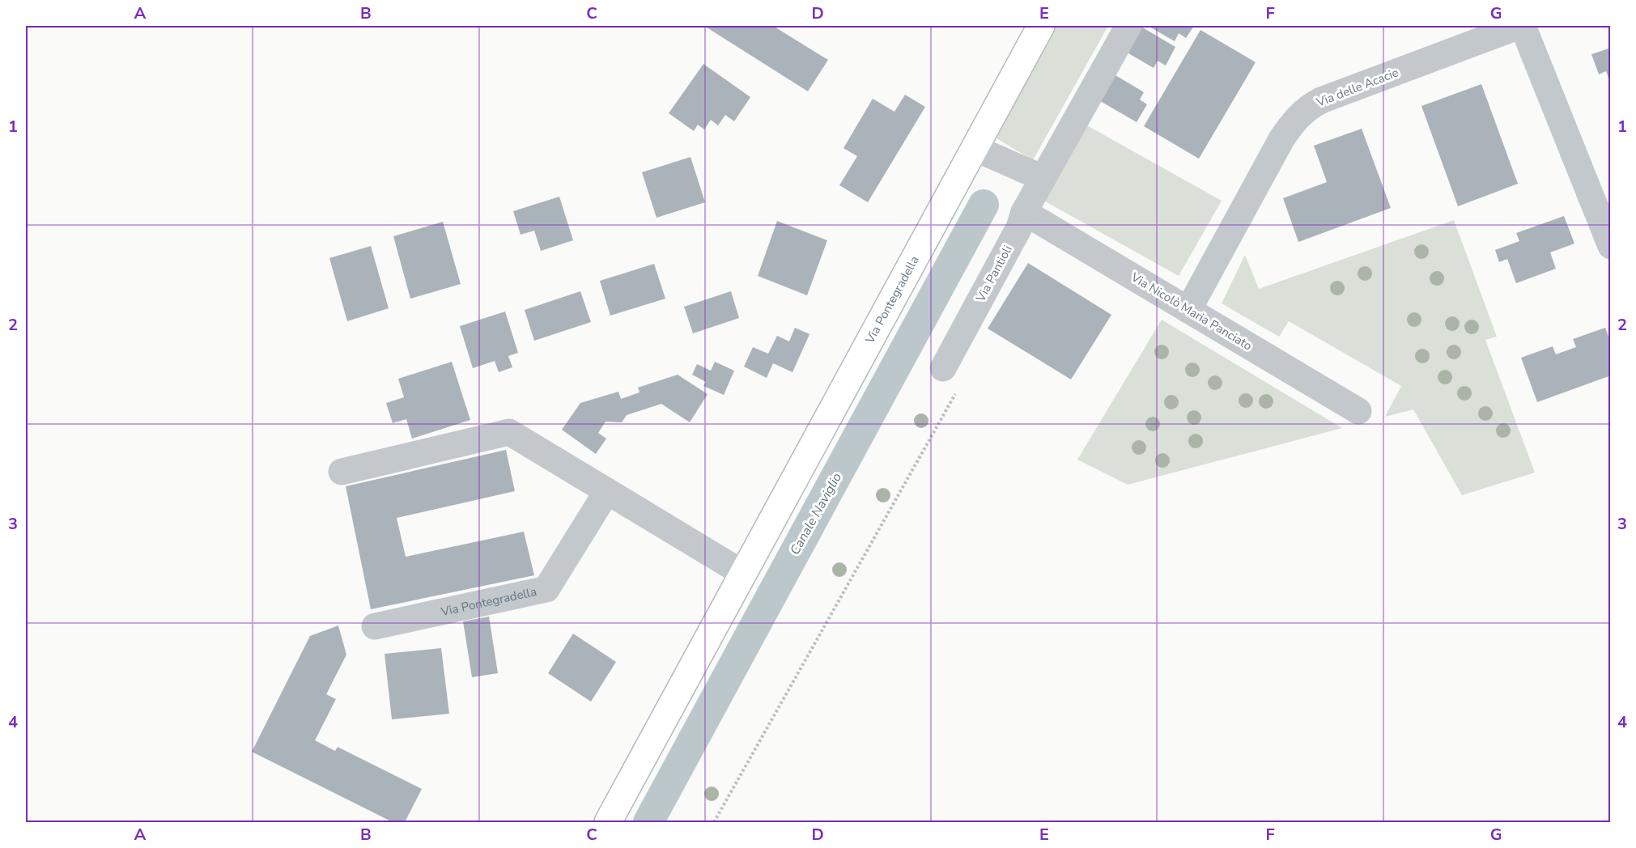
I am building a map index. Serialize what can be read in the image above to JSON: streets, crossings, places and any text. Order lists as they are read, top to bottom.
{
  "streets": {
    "street": [
      "Via delle Acacie",
      "Via Pantioli",
      "Via Pontegradella",
      "Via Nicolò Maria Panciato"
    ]
  },
  "crossings": [
    ["Via delle Acacie", "Via Nicolò Maria Panciato"],
    ["Via Pantioli", "Via Nicolò Maria Panciato"]
  ],
  "water": ["Canale Naviglio"],
  "grid": {
    "columns": [
      "A",
      "B",
      "C",
      "D",
      "E",
      "F",
      "G"
    ],
    "rows": [
      "1",
      "2",
      "3",
      "4"
    ]
  }
}
